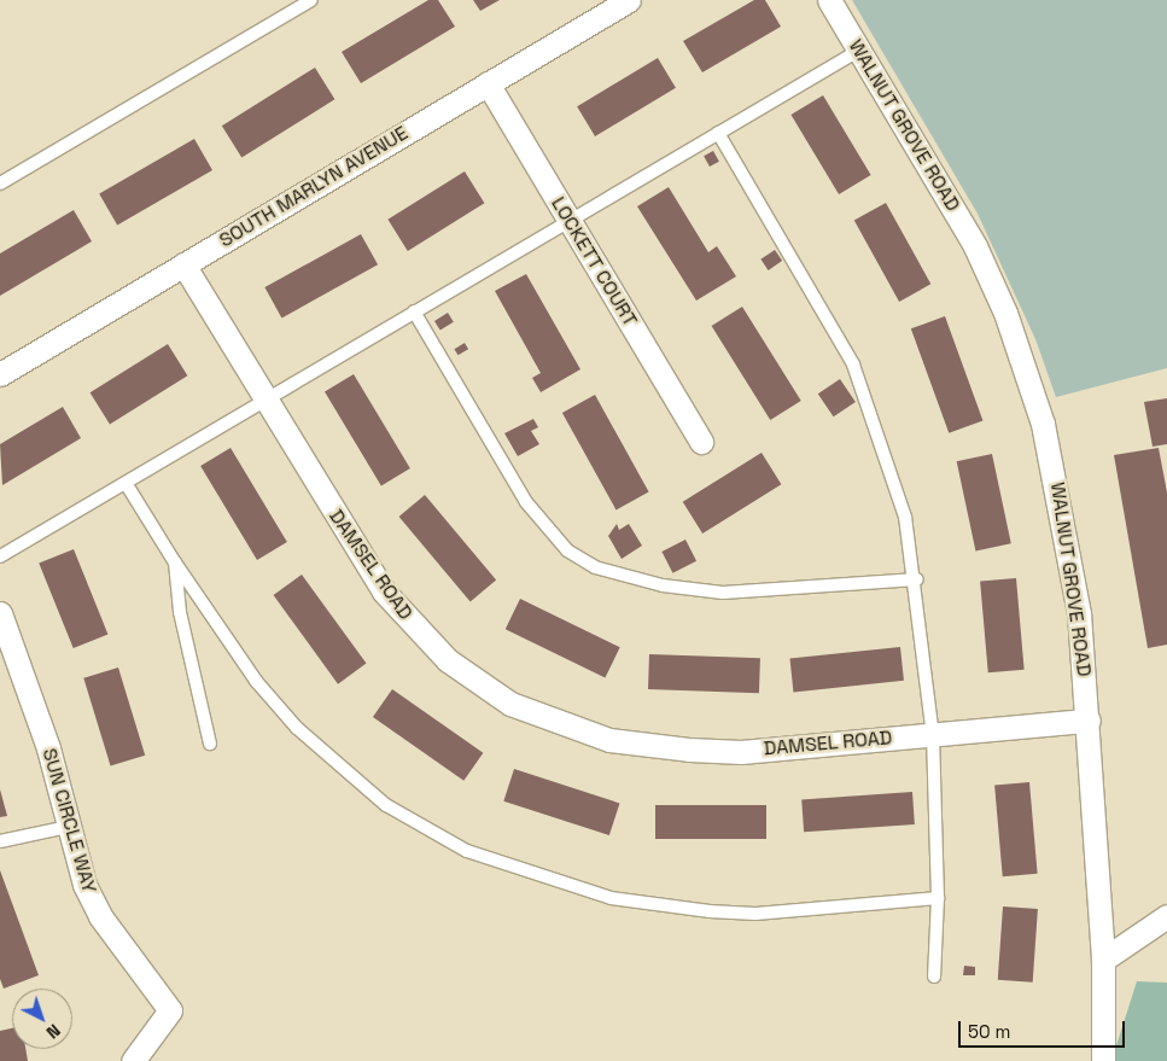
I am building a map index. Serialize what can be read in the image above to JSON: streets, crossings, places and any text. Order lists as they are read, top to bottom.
{
  "streets": {
    "street": [
      "WALNUT GROVE ROAD",
      "SOUTH MARLYN AVENUE",
      "LOCKETT COURT",
      "DAMSEL ROAD",
      "SUN CIRCLE WAY"
    ]
  },
  "crossings": [
    ["WALNUT GROVE ROAD", "DAMSEL ROAD"],
    ["SOUTH MARLYN AVENUE", "LOCKETT COURT"],
    ["SOUTH MARLYN AVENUE", "DAMSEL ROAD"]
  ],
  "scale_bar": "50 m",
  "north": "bottom right"
}
